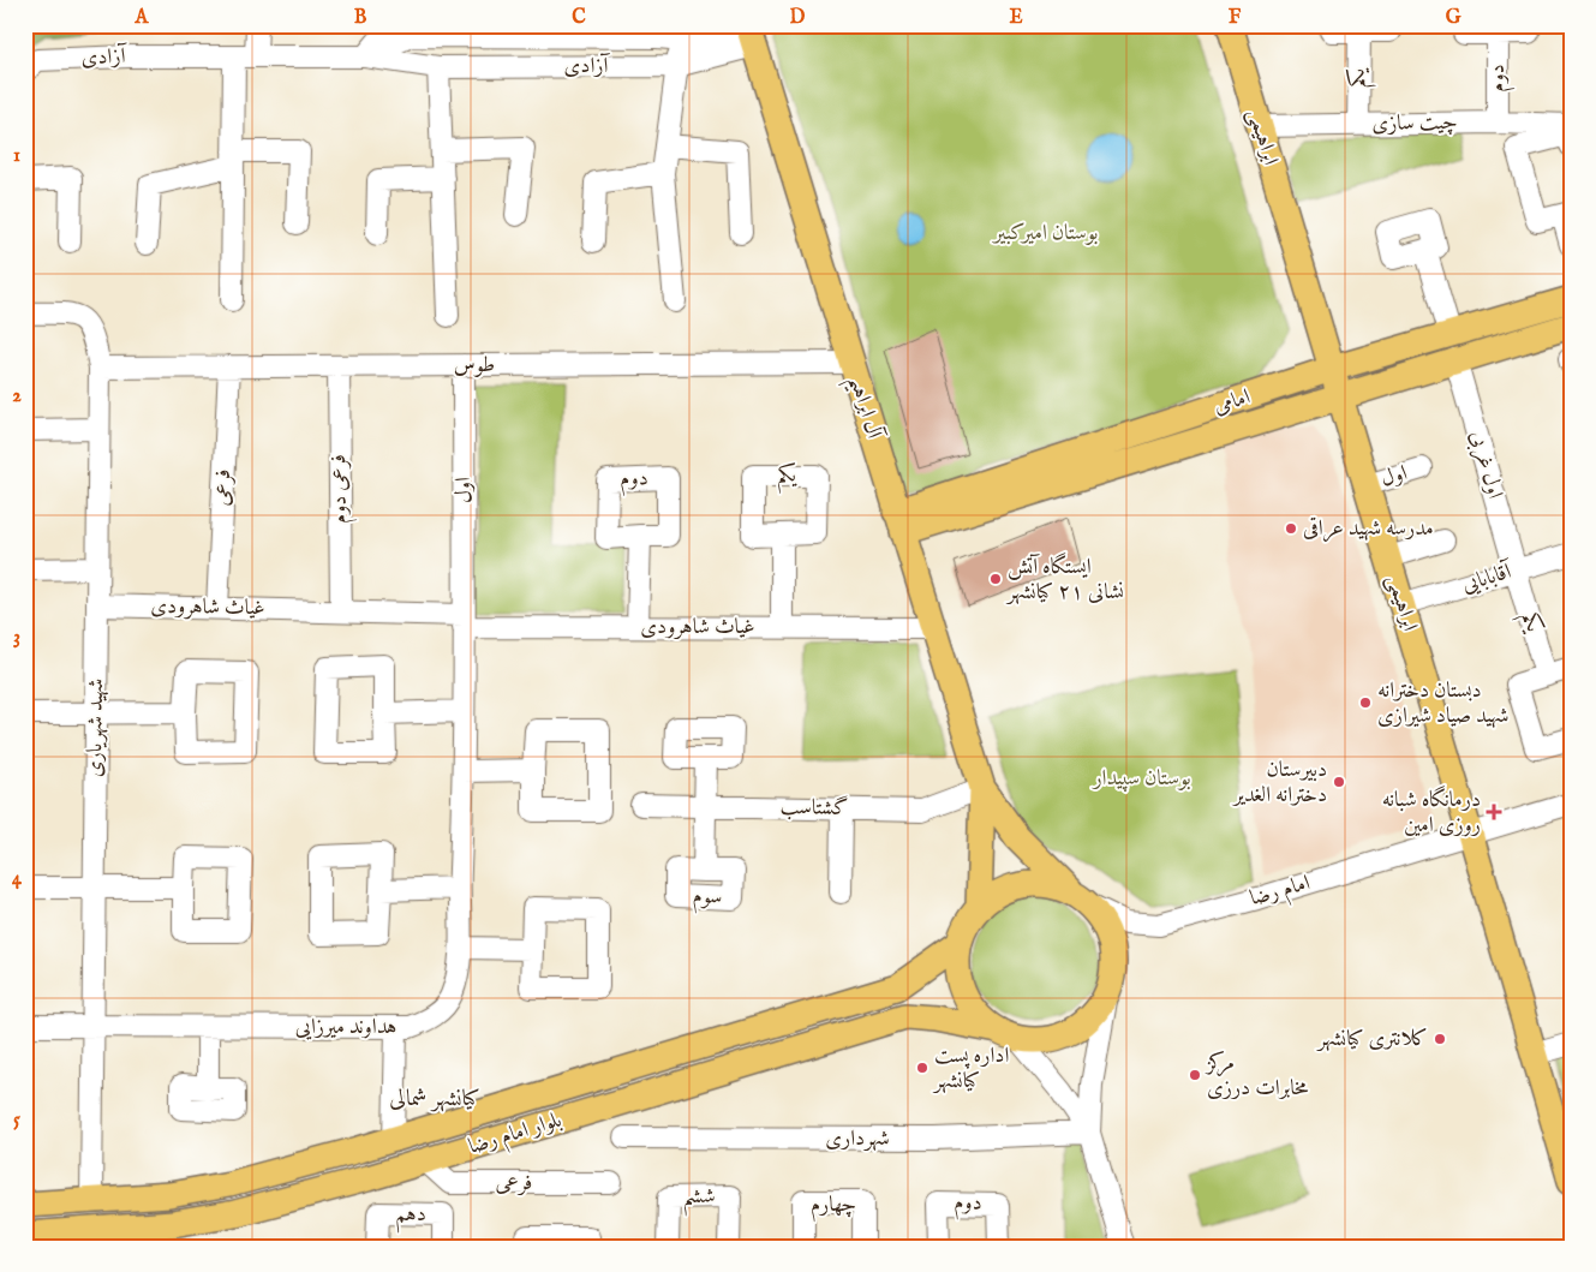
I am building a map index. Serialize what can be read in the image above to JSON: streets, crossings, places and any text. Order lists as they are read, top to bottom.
{
  "streets": {
    "main road": [
      "ابراهیمی",
      "امامی",
      "آل ابراهیم",
      "بلوار امام رضا"
    ],
    "street": [
      "آزادی",
      "یکم",
      "دوم",
      "چیت سازی",
      "طوس",
      "اول غربی",
      "اول",
      "فرعی",
      "فرعی دوم",
      "آقابابایی",
      "غیاث شاهرودی",
      "شهید شهریاری",
      "گشتاسب",
      "امام رضا",
      "سوم",
      "هداوند میرزایی",
      "شهرداری",
      "ششم",
      "چهارم",
      "دهم"
    ]
  },
  "crossings": [
    ["آزادی", "آل ابراهیم"],
    ["یکم", "چیت سازی"],
    ["یکم", "اول غربی"],
    ["یکم", "آقابابایی"],
    ["دوم", "چیت سازی"],
    ["چیت سازی", "ابراهیمی"],
    ["ابراهیمی", "امامی"],
    ["ابراهیمی", "اول"],
    ["ابراهیمی", "آقابابایی"],
    ["ابراهیمی", "امام رضا"],
    ["طوس", "آل ابراهیم"],
    ["طوس", "اول"],
    ["طوس", "فرعی"],
    ["طوس", "فرعی دوم"],
    ["طوس", "شهید شهریاری"],
    ["امامی", "آل ابراهیم"],
    ["امامی", "اول غربی"],
    ["آل ابراهیم", "غیاث شاهرودی"],
    ["آل ابراهیم", "گشتاسب"],
    ["اول غربی", "آقابابایی"],
    ["اول", "غیاث شاهرودی"],
    ["اول", "هداوند میرزایی"],
    ["فرعی", "غیاث شاهرودی"],
    ["فرعی", "بلوار امام رضا"],
    ["فرعی دوم", "غیاث شاهرودی"],
    ["غیاث شاهرودی", "شهید شهریاری"],
    ["غیاث شاهرودی", "هداوند میرزایی"],
    ["شهید شهریاری", "هداوند میرزایی"],
    ["شهید شهریاری", "بلوار امام رضا"],
    ["گشتاسب", "سوم"],
    ["امام رضا", "بلوار امام رضا"]
  ],
  "districts": ["کیانشهر شمالی"],
  "parks": ["بوستان امیرکبیر", "بوستان سپیدار"],
  "places": {
    "other": [
      "مدرسه شهید عراقی",
      "ایستگاه آتش نشانی ۲۱ کیانشهر",
      "دبستان دخترانه شهید صیاد شیرازی",
      "دبیرستان دخترانه الغدیر",
      "کلانتری کیانشهر",
      "اداره پست کیانشهر",
      "مرکز مخابرات درزی"
    ],
    "health": ["درمانگاه شبانه روزی امین"]
  },
  "grid": {
    "columns": [
      "A",
      "B",
      "C",
      "D",
      "E",
      "F",
      "G"
    ],
    "rows": [
      "1",
      "2",
      "3",
      "4",
      "5"
    ]
  }
}
